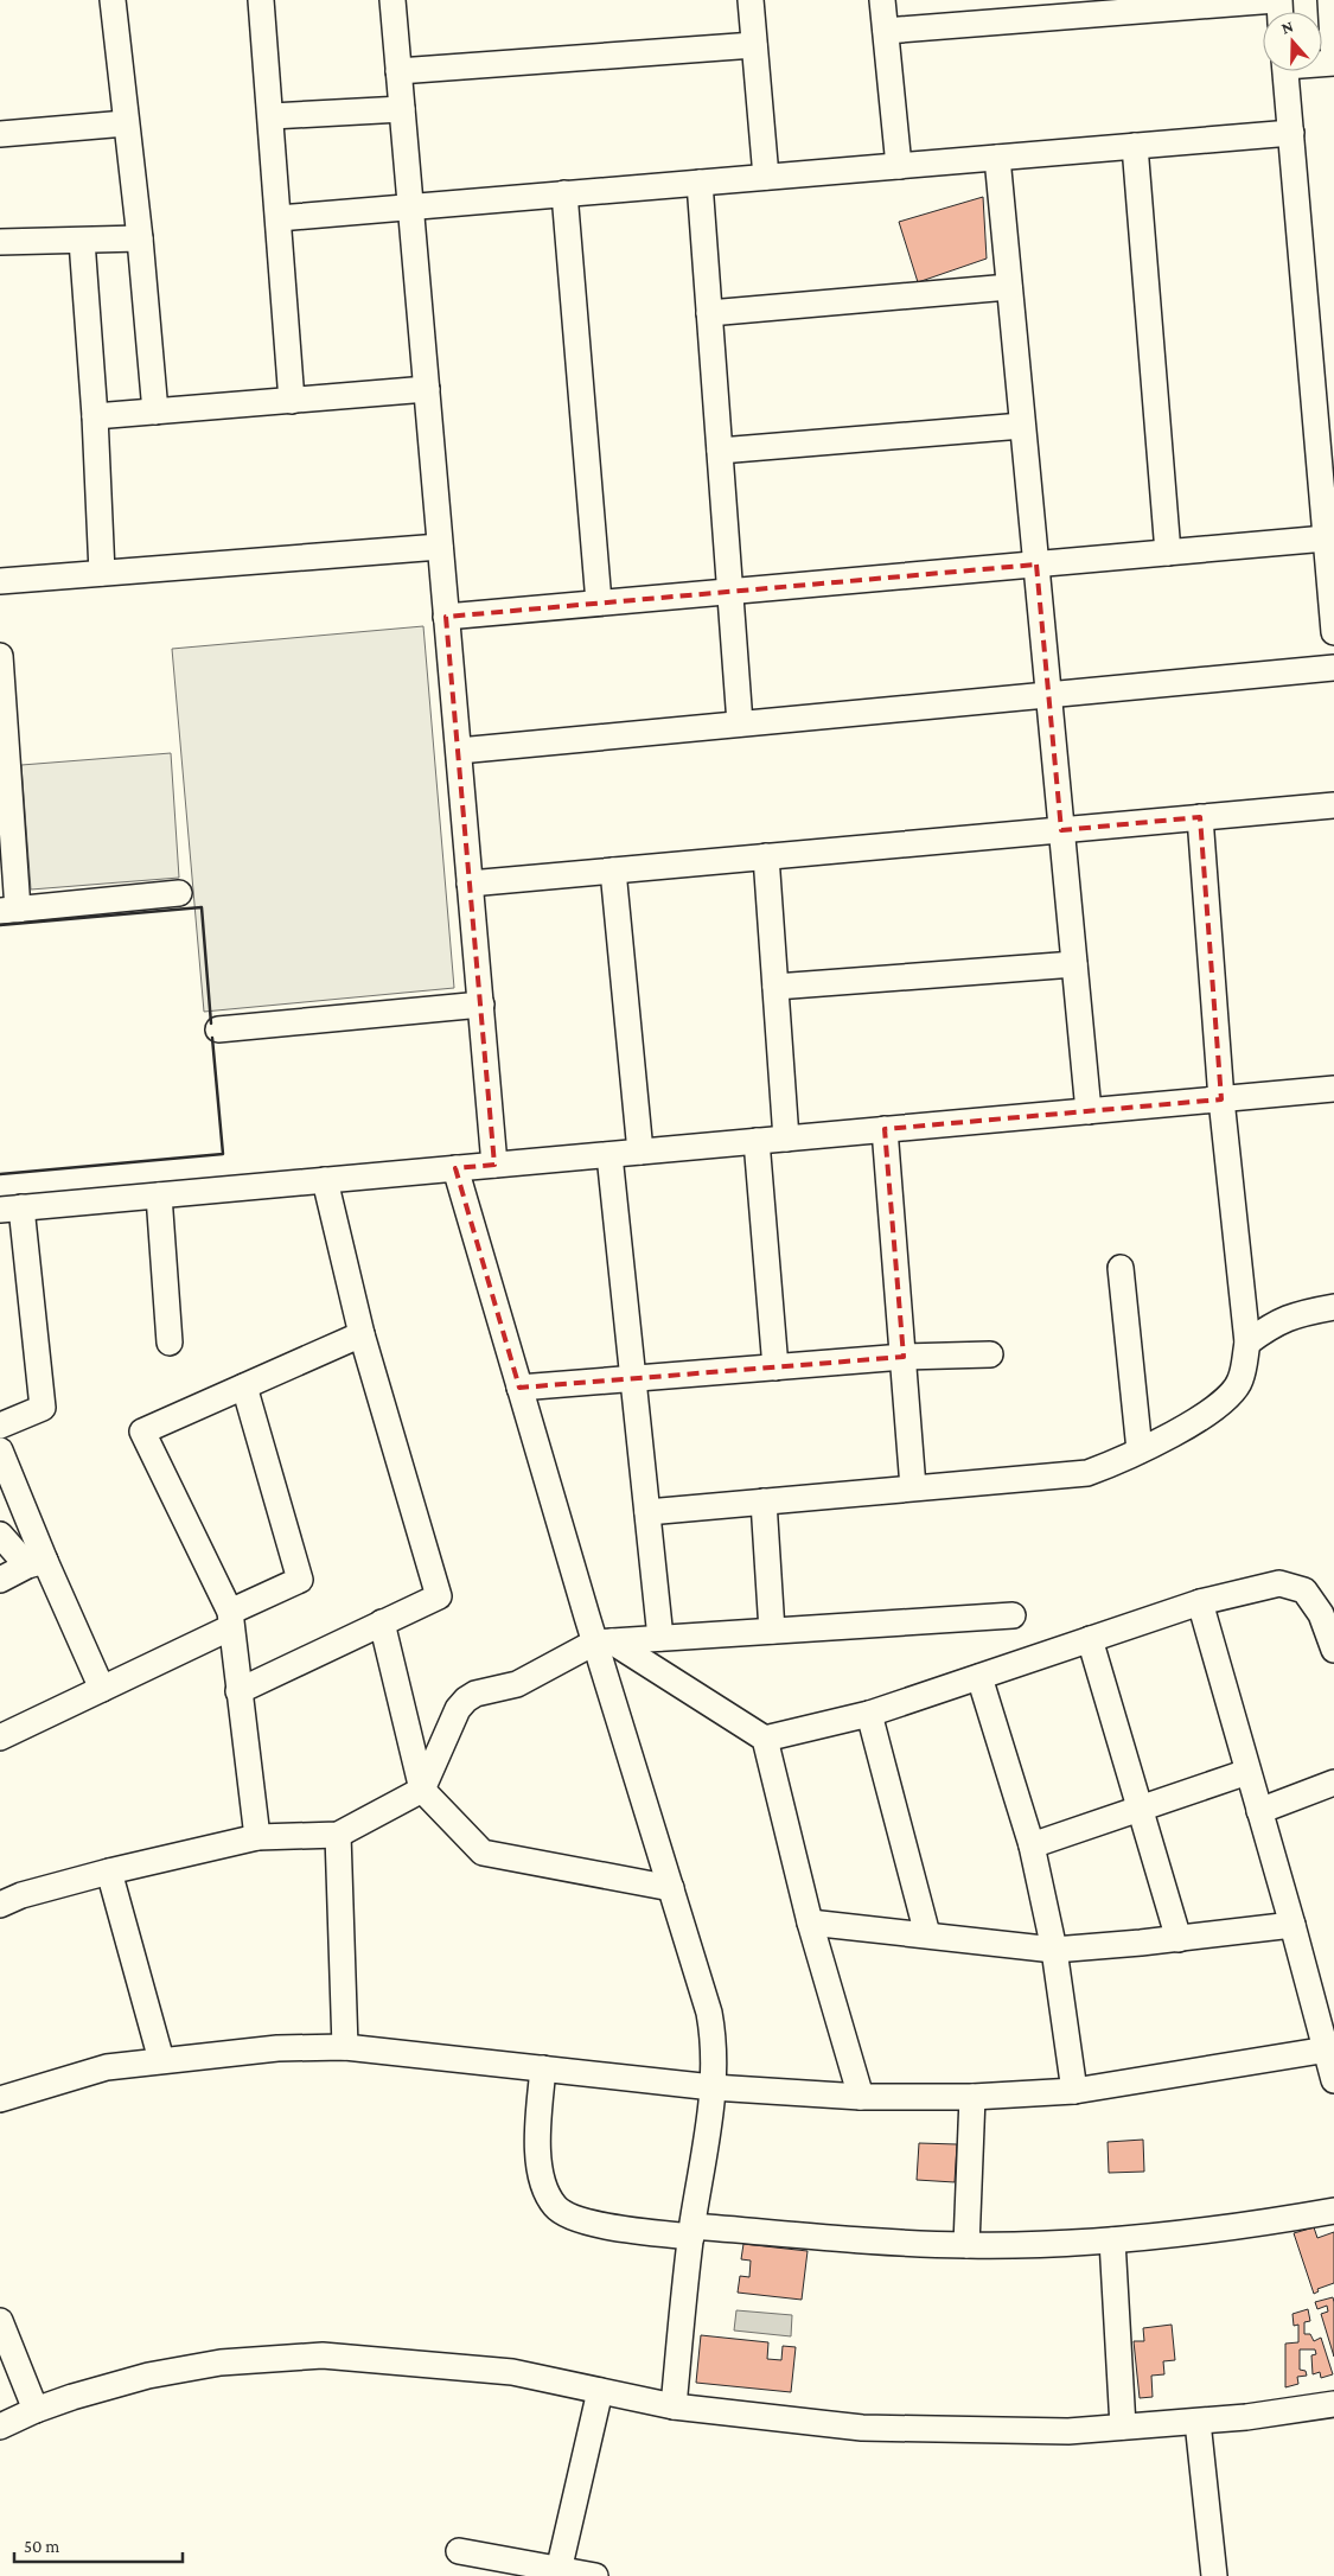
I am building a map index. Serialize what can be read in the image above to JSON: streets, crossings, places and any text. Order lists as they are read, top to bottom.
{
  "scale_bar": "50 m",
  "north": "top"
}
